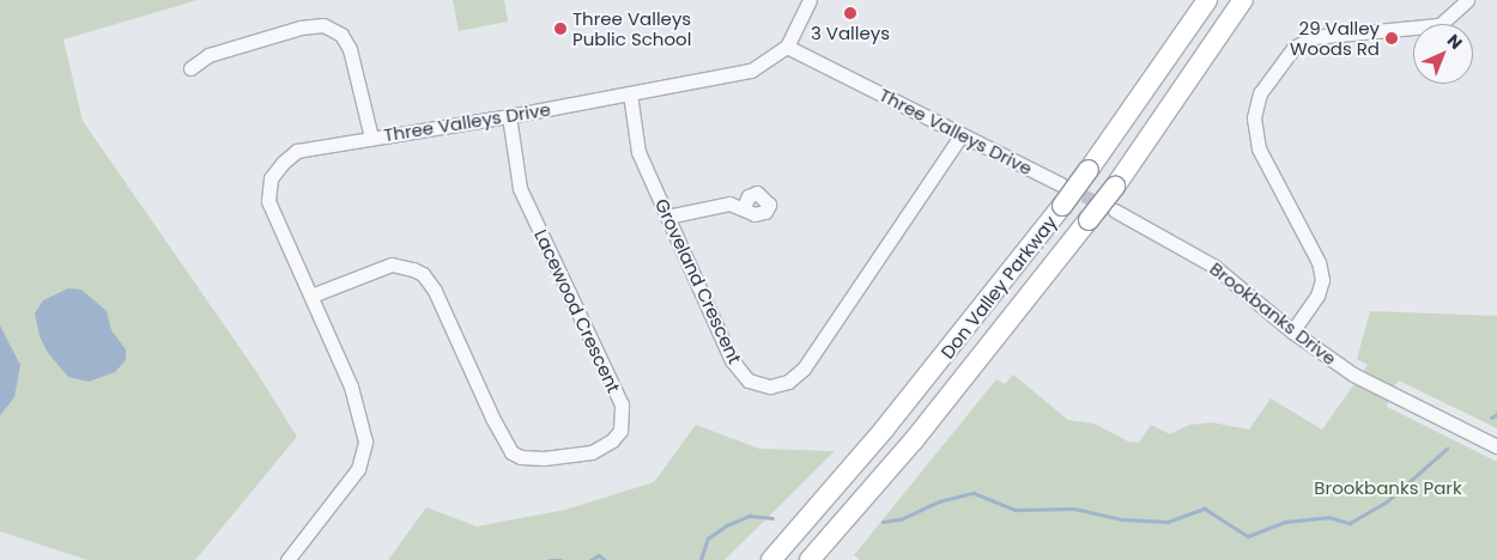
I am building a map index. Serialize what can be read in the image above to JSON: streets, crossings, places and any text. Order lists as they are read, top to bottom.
{
  "streets": {
    "highway": ["Don Valley Parkway"],
    "street": [
      "Three Valleys Drive",
      "Groveland Crescent",
      "Lacewood Crescent",
      "Brookbanks Drive"
    ]
  },
  "crossings": [
    ["Three Valleys Drive", "Groveland Crescent"],
    ["Three Valleys Drive", "Lacewood Crescent"]
  ],
  "parks": ["Brookbanks Park"],
  "places": ["3 Valleys", "Three Valleys Public School", "29 Valley Woods Rd"],
  "north": "top right"
}
